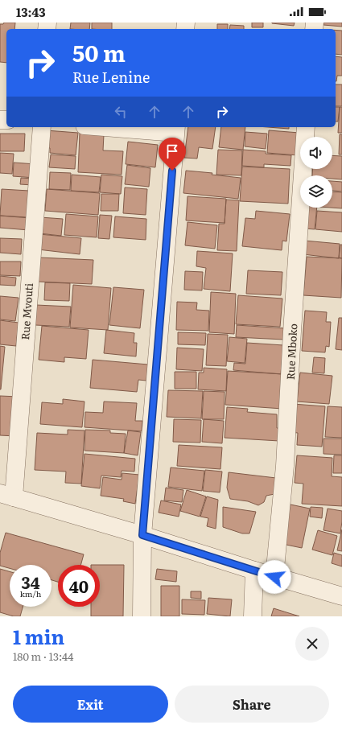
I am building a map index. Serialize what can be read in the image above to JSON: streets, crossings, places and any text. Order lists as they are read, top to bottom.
{
  "streets": {
    "street": ["Rue Mvouti", "Rue Mboko"]
  },
  "page": {
    "status": "13:43",
    "turn": ["50 m", "Rue Lenine"],
    "speed": "34 km/h",
    "limit": "40",
    "heading": ["1 min", "180 m · 13:44"],
    "buttons": ["Exit", "Share"]
  }
}
